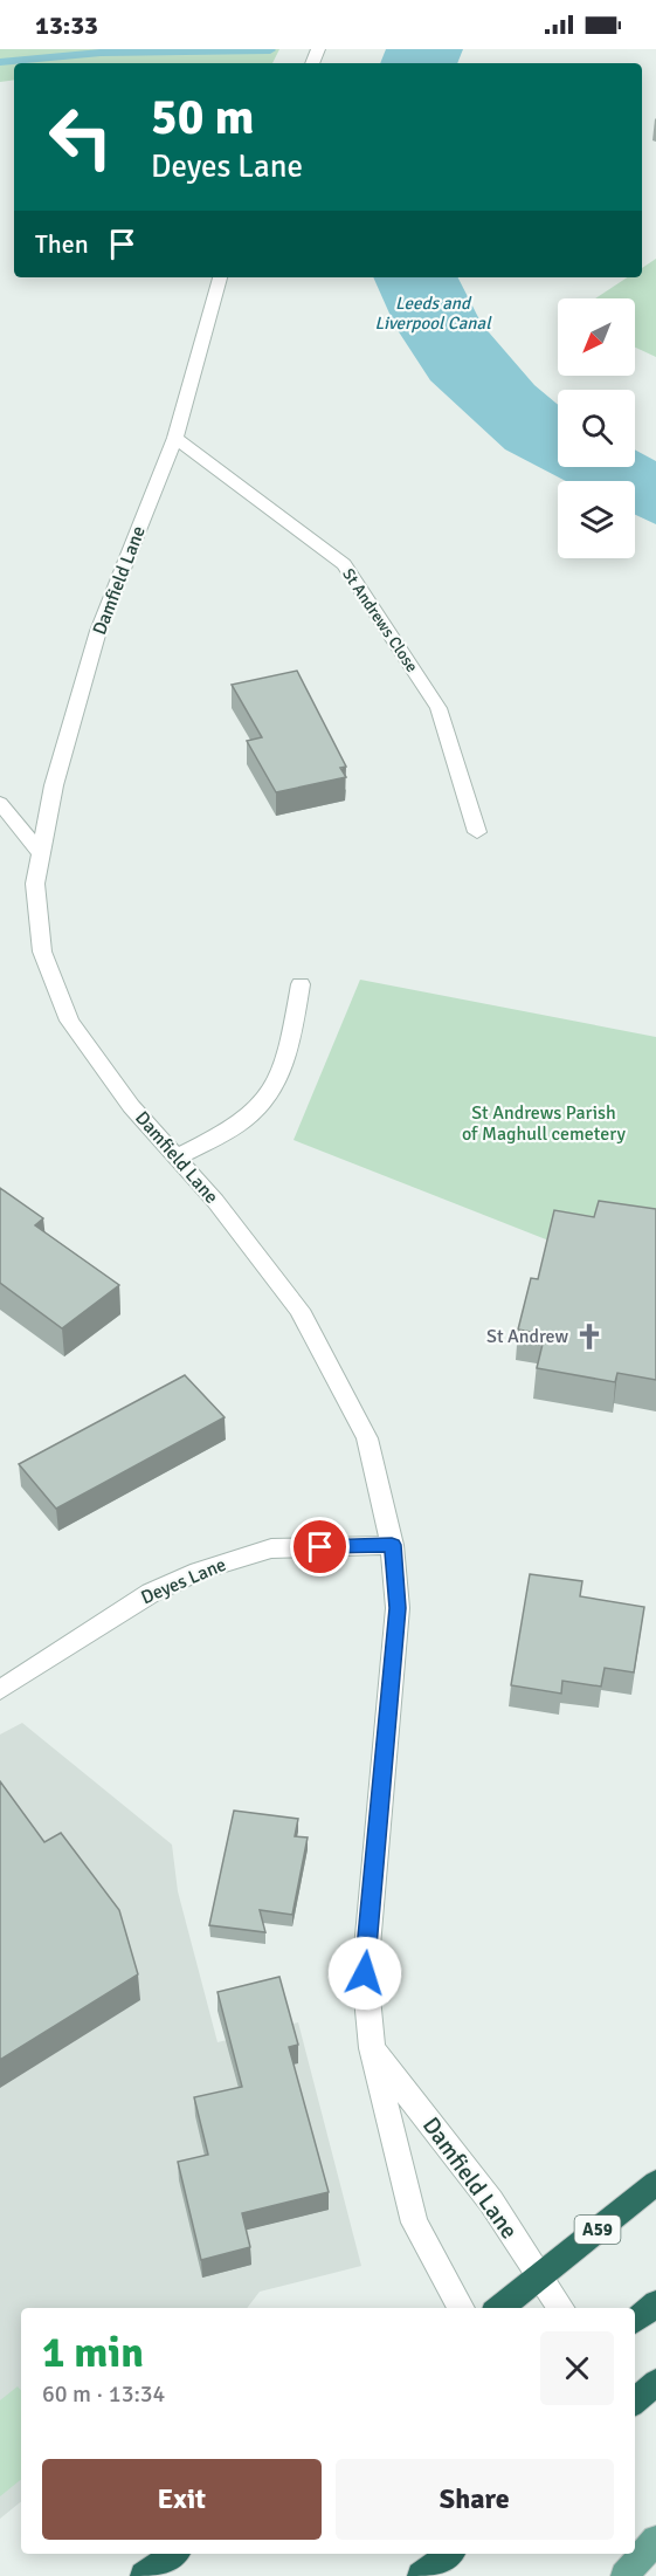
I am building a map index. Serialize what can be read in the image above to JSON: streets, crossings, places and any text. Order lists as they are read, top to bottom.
{
  "streets": {
    "highway": ["A59"],
    "street": ["Damfield Lane", "St Andrews Close", "Deyes Lane"]
  },
  "crossings": [
    ["Damfield Lane", "St Andrews Close"],
    ["Damfield Lane", "Deyes Lane"],
    ["Damfield Lane", "A59"]
  ],
  "water": ["Leeds and Liverpool Canal"],
  "parks": ["St Andrews Parish of Maghull cemetery"],
  "places": {
    "church": ["St Andrew"]
  },
  "north": "bottom left",
  "page": {
    "status": "13:33",
    "turn": ["50 m", "Deyes Lane"],
    "then": "Then",
    "heading": ["1 min", "60 m · 13:34"],
    "buttons": ["Exit", "Share"]
  }
}
